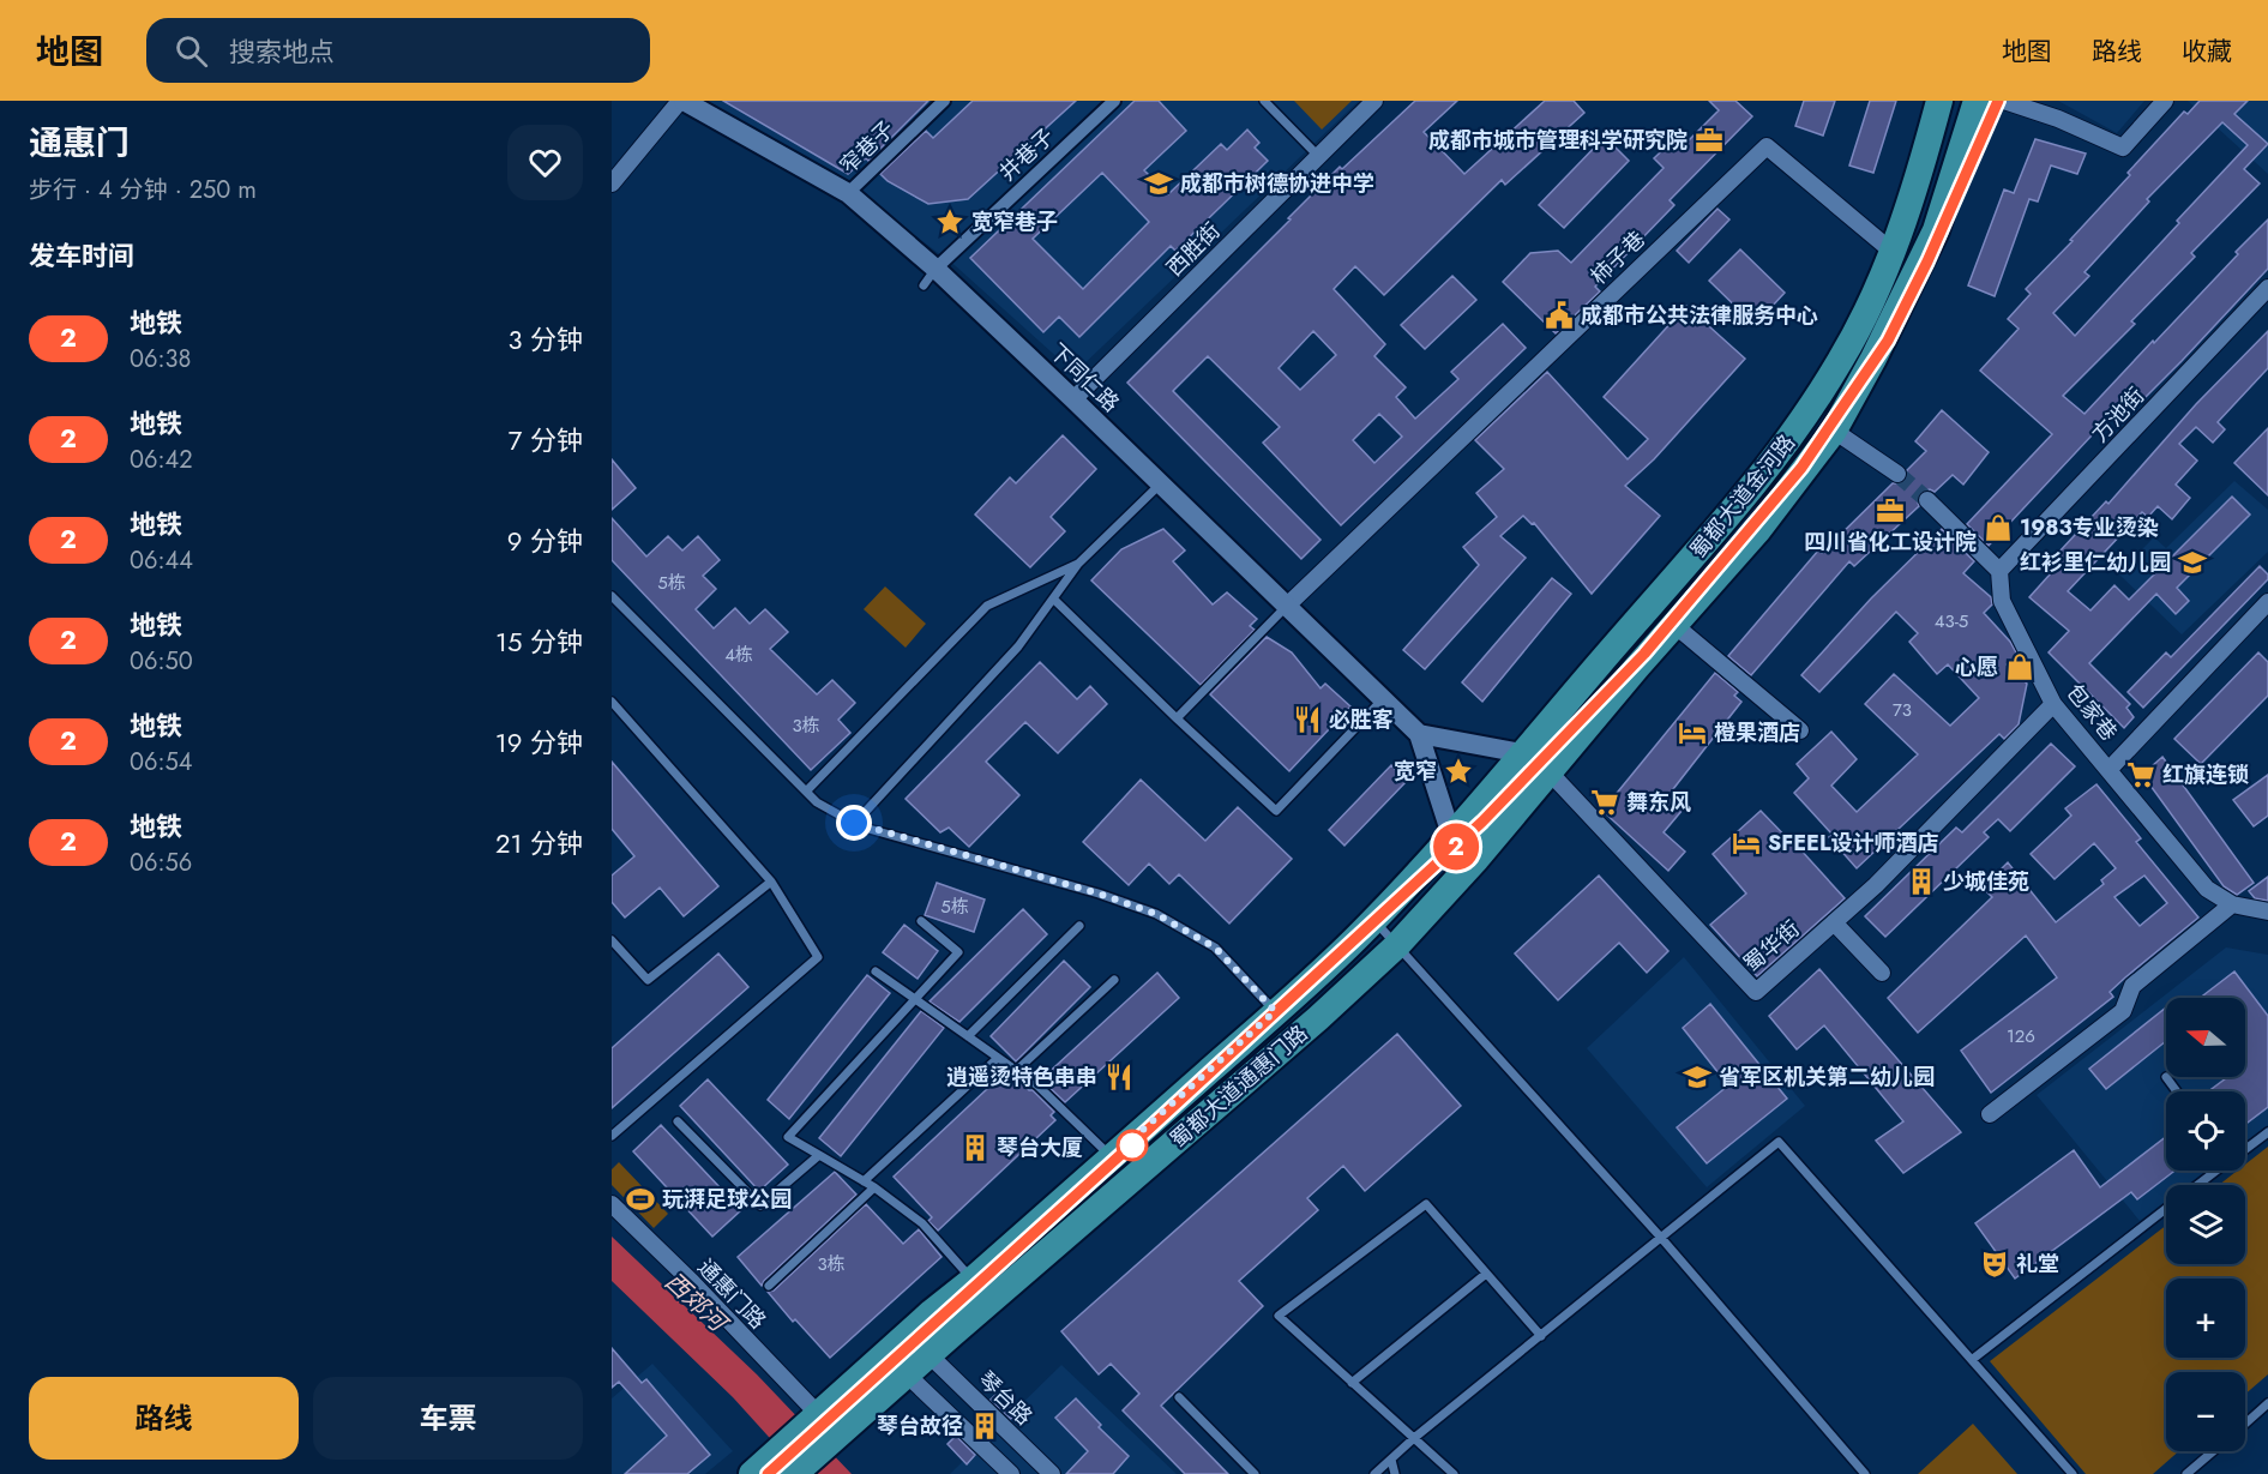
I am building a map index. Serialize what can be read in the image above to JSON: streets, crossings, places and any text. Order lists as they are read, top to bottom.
{
  "streets": {
    "main road": ["蜀都大道金河路", "蜀都大道通惠门路"],
    "street": [
      "窄巷子",
      "井巷子",
      "西胜街",
      "柿子巷",
      "下同仁路",
      "方池街",
      "包家巷",
      "蜀华街",
      "通惠门路",
      "琴台路"
    ]
  },
  "crossings": [
    ["窄巷子", "下同仁路"],
    ["井巷子", "下同仁路"],
    ["西胜街", "下同仁路"],
    ["柿子巷", "下同仁路"],
    ["柿子巷", "蜀都大道金河路"],
    ["下同仁路", "蜀都大道金河路"],
    ["下同仁路", "蜀都大道通惠门路"],
    ["方池街", "包家巷"],
    ["蜀都大道金河路", "蜀华街"],
    ["蜀都大道金河路", "蜀都大道通惠门路"],
    ["包家巷", "蜀华街"],
    ["蜀华街", "蜀都大道通惠门路"],
    ["蜀都大道通惠门路", "通惠门路"],
    ["蜀都大道通惠门路", "琴台路"]
  ],
  "water": ["西郊河"],
  "places": {
    "office": ["成都市城市管理科学研究院", "四川省化工设计院"],
    "school or university": ["成都市树德协进中学", "红衫里仁幼儿园", "省军区机关第二幼儿园"],
    "place": ["宽窄巷子", "宽窄"],
    "public building": ["成都市公共法律服务中心"],
    "shop": ["1983专业烫染", "心愿"],
    "restaurant": ["必胜客", "逍遥烫特色串串"],
    "hotel": ["橙果酒店", "SFEEL设计师酒店"],
    "supermarket": ["红旗连锁", "舞东风"],
    "building": ["少城佳苑", "琴台大厦", "琴台故径"],
    "sports": ["玩湃足球公园"],
    "theatre": ["礼堂"]
  },
  "lines": ["metro line 2"],
  "house_numbers": [
    "5栋",
    "43-5",
    "4栋",
    "73",
    "3栋",
    "5栋",
    "126",
    "3栋"
  ],
  "north": "left",
  "page": {
    "header": "地图",
    "search": "搜索地点",
    "nav": ["地图", "路线", "收藏"],
    "heading": [
      ["通惠门", "步行 · 4 分钟 · 250 m"],
      "发车时间"
    ],
    "on_map": "2",
    "list": [
      {
        "mark": "2",
        "name": "地铁",
        "note": "06:38",
        "value": "3 分钟"
      },
      {
        "mark": "2",
        "name": "地铁",
        "note": "06:42",
        "value": "7 分钟"
      },
      {
        "mark": "2",
        "name": "地铁",
        "note": "06:44",
        "value": "9 分钟"
      },
      {
        "mark": "2",
        "name": "地铁",
        "note": "06:50",
        "value": "15 分钟"
      },
      {
        "mark": "2",
        "name": "地铁",
        "note": "06:54",
        "value": "19 分钟"
      },
      {
        "mark": "2",
        "name": "地铁",
        "note": "06:56",
        "value": "21 分钟"
      }
    ],
    "map_buttons": ["+", "−"],
    "buttons": ["路线", "车票"]
  }
}
